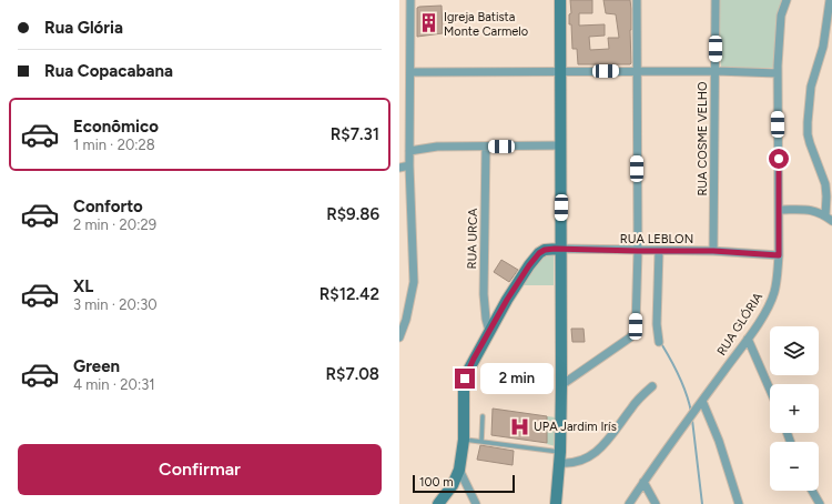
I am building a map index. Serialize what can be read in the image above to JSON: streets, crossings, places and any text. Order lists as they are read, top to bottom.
{
  "streets": {
    "street": [
      "RUA COSME VELHO",
      "RUA URCA",
      "RUA LEBLON",
      "RUA GLÓRIA"
    ]
  },
  "crossings": [
    ["RUA COSME VELHO", "RUA LEBLON"],
    ["RUA LEBLON", "RUA GLÓRIA"]
  ],
  "places": {
    "building": ["Igreja Batista Monte Carmelo"],
    "hospital": ["UPA Jardim Irís"]
  },
  "scale_bar": "100 m",
  "page": {
    "banner": ["Rua Glória", "Rua Copacabana"],
    "list": [
      {
        "name": "Econômico",
        "note": "1 min · 20:28",
        "value": "R$7.31"
      },
      {
        "name": "Conforto",
        "note": "2 min · 20:29",
        "value": "R$9.86"
      },
      {
        "name": "XL",
        "note": "3 min · 20:30",
        "value": "R$12.42"
      },
      {
        "name": "Green",
        "note": "4 min · 20:31",
        "value": "R$7.08"
      }
    ],
    "map_buttons": ["+", "−"],
    "bubble": "2 min",
    "buttons": "Confirmar",
    "scale": "100 m"
  }
}
